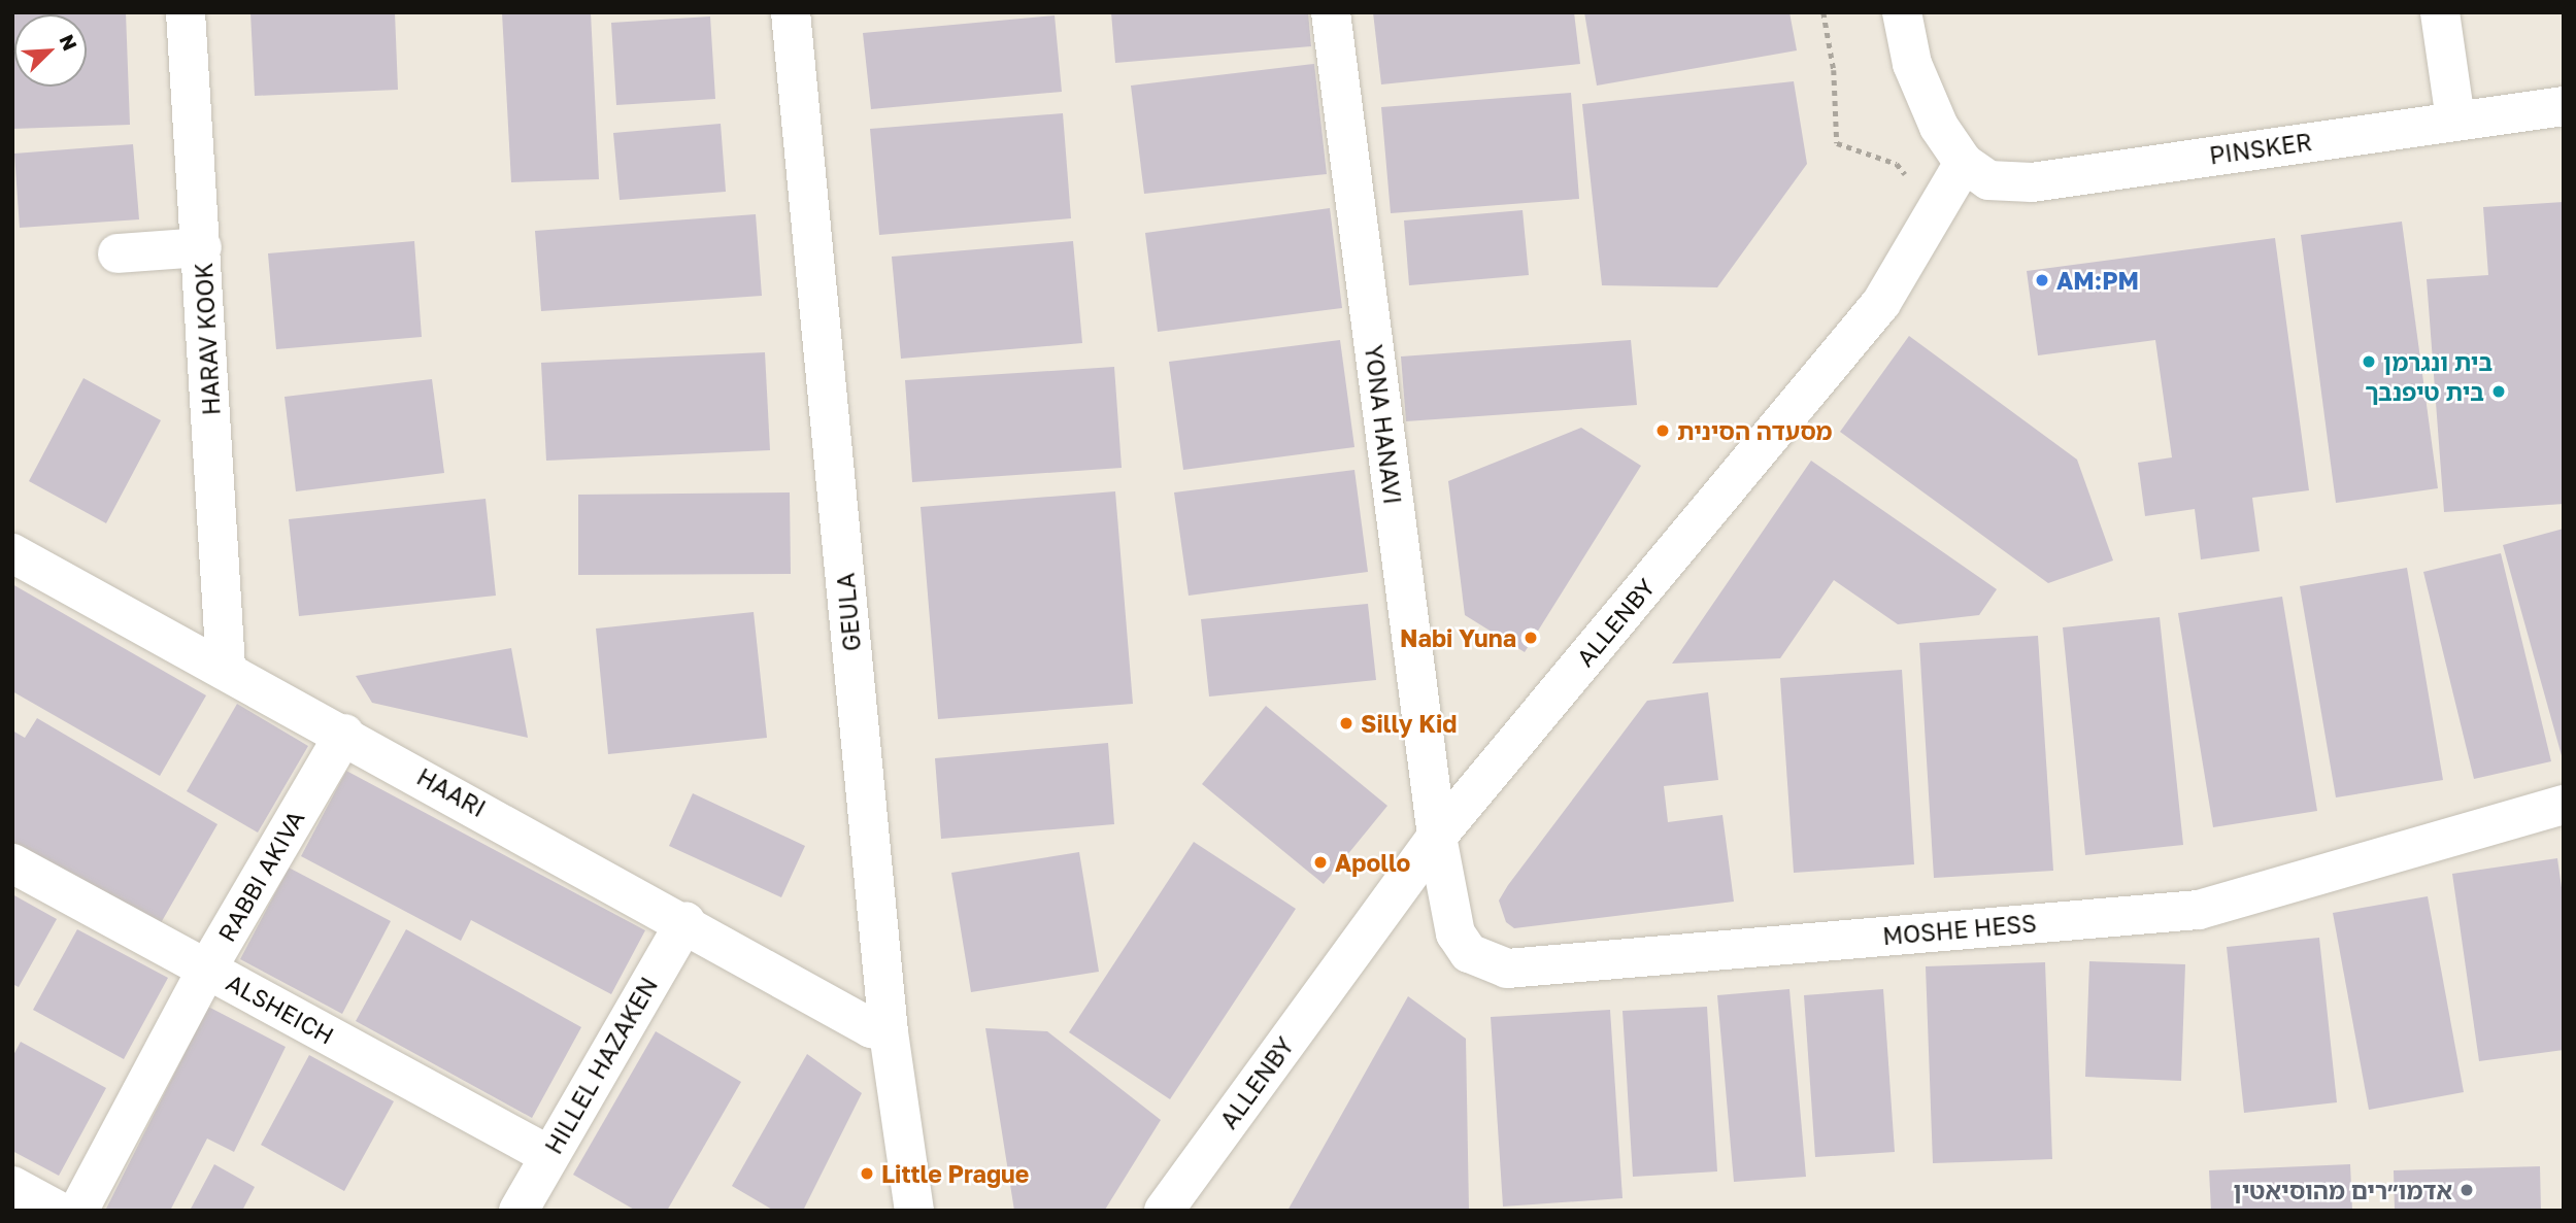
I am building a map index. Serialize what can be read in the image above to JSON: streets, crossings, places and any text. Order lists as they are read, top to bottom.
{
  "streets": {
    "street": [
      "PINSKER",
      "HARAV KOOK",
      "YONA HANAVI",
      "GEULA",
      "ALLENBY",
      "HAARI",
      "RABBI AKIVA",
      "MOSHE HESS",
      "ALSHEICH",
      "HILLEL HAZAKEN"
    ]
  },
  "crossings": [
    ["PINSKER", "ALLENBY"],
    ["HARAV KOOK", "HAARI"],
    ["YONA HANAVI", "ALLENBY"],
    ["YONA HANAVI", "MOSHE HESS"],
    ["GEULA", "HAARI"],
    ["ALLENBY", "MOSHE HESS"],
    ["HAARI", "RABBI AKIVA"],
    ["HAARI", "HILLEL HAZAKEN"],
    ["RABBI AKIVA", "ALSHEICH"],
    ["ALSHEICH", "HILLEL HAZAKEN"]
  ],
  "places": [
    "AM:PM",
    "בית ונגרמן",
    "בית טיפנבך",
    "מסעדה הסינית",
    "Nabi Yuna",
    "Silly Kid",
    "Apollo",
    "Little Prague",
    "אדמו״רים מהוסיאטין"
  ],
  "north": "top right"
}
